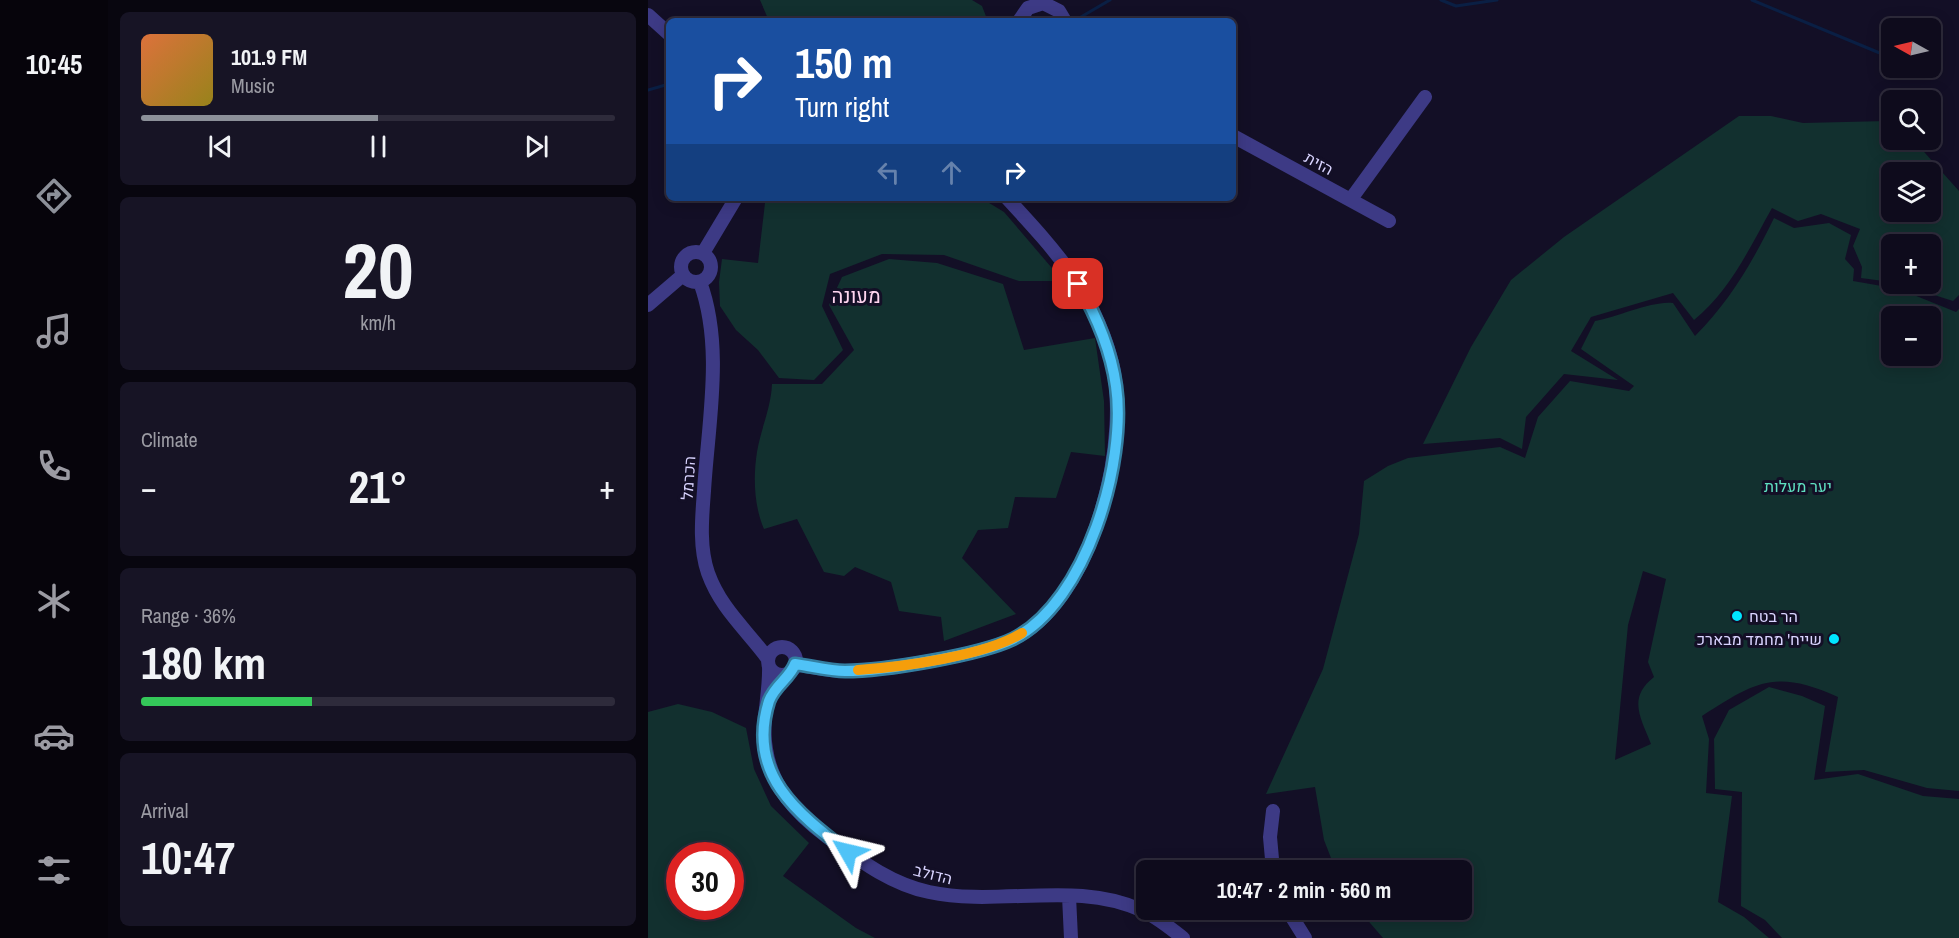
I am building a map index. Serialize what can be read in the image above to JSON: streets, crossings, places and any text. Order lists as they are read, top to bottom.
{
  "streets": {
    "street": ["הזית", "הכרמל", "הדולב"]
  },
  "crossings": [
    ["הכרמל", "הדולב"]
  ],
  "districts": ["מעונה"],
  "parks": ["יער מעלות"],
  "places": ["הר בטח", "שייח' מחמד מבארכ"],
  "north": "left",
  "page": {
    "tabs": "10:45",
    "map_buttons": ["+", "−"],
    "turn": ["150 m", "Turn right"],
    "song": ["101.9 FM", "Music"],
    "tile": [
      ["20", "km/h"],
      "Climate",
      ["Range · 36%", "180 km"],
      ["Arrival", "10:47"]
    ],
    "heat": ["−", "21°", "+"],
    "limit": "30",
    "trip": "10:47 · 2 min · 560 m"
  }
}
